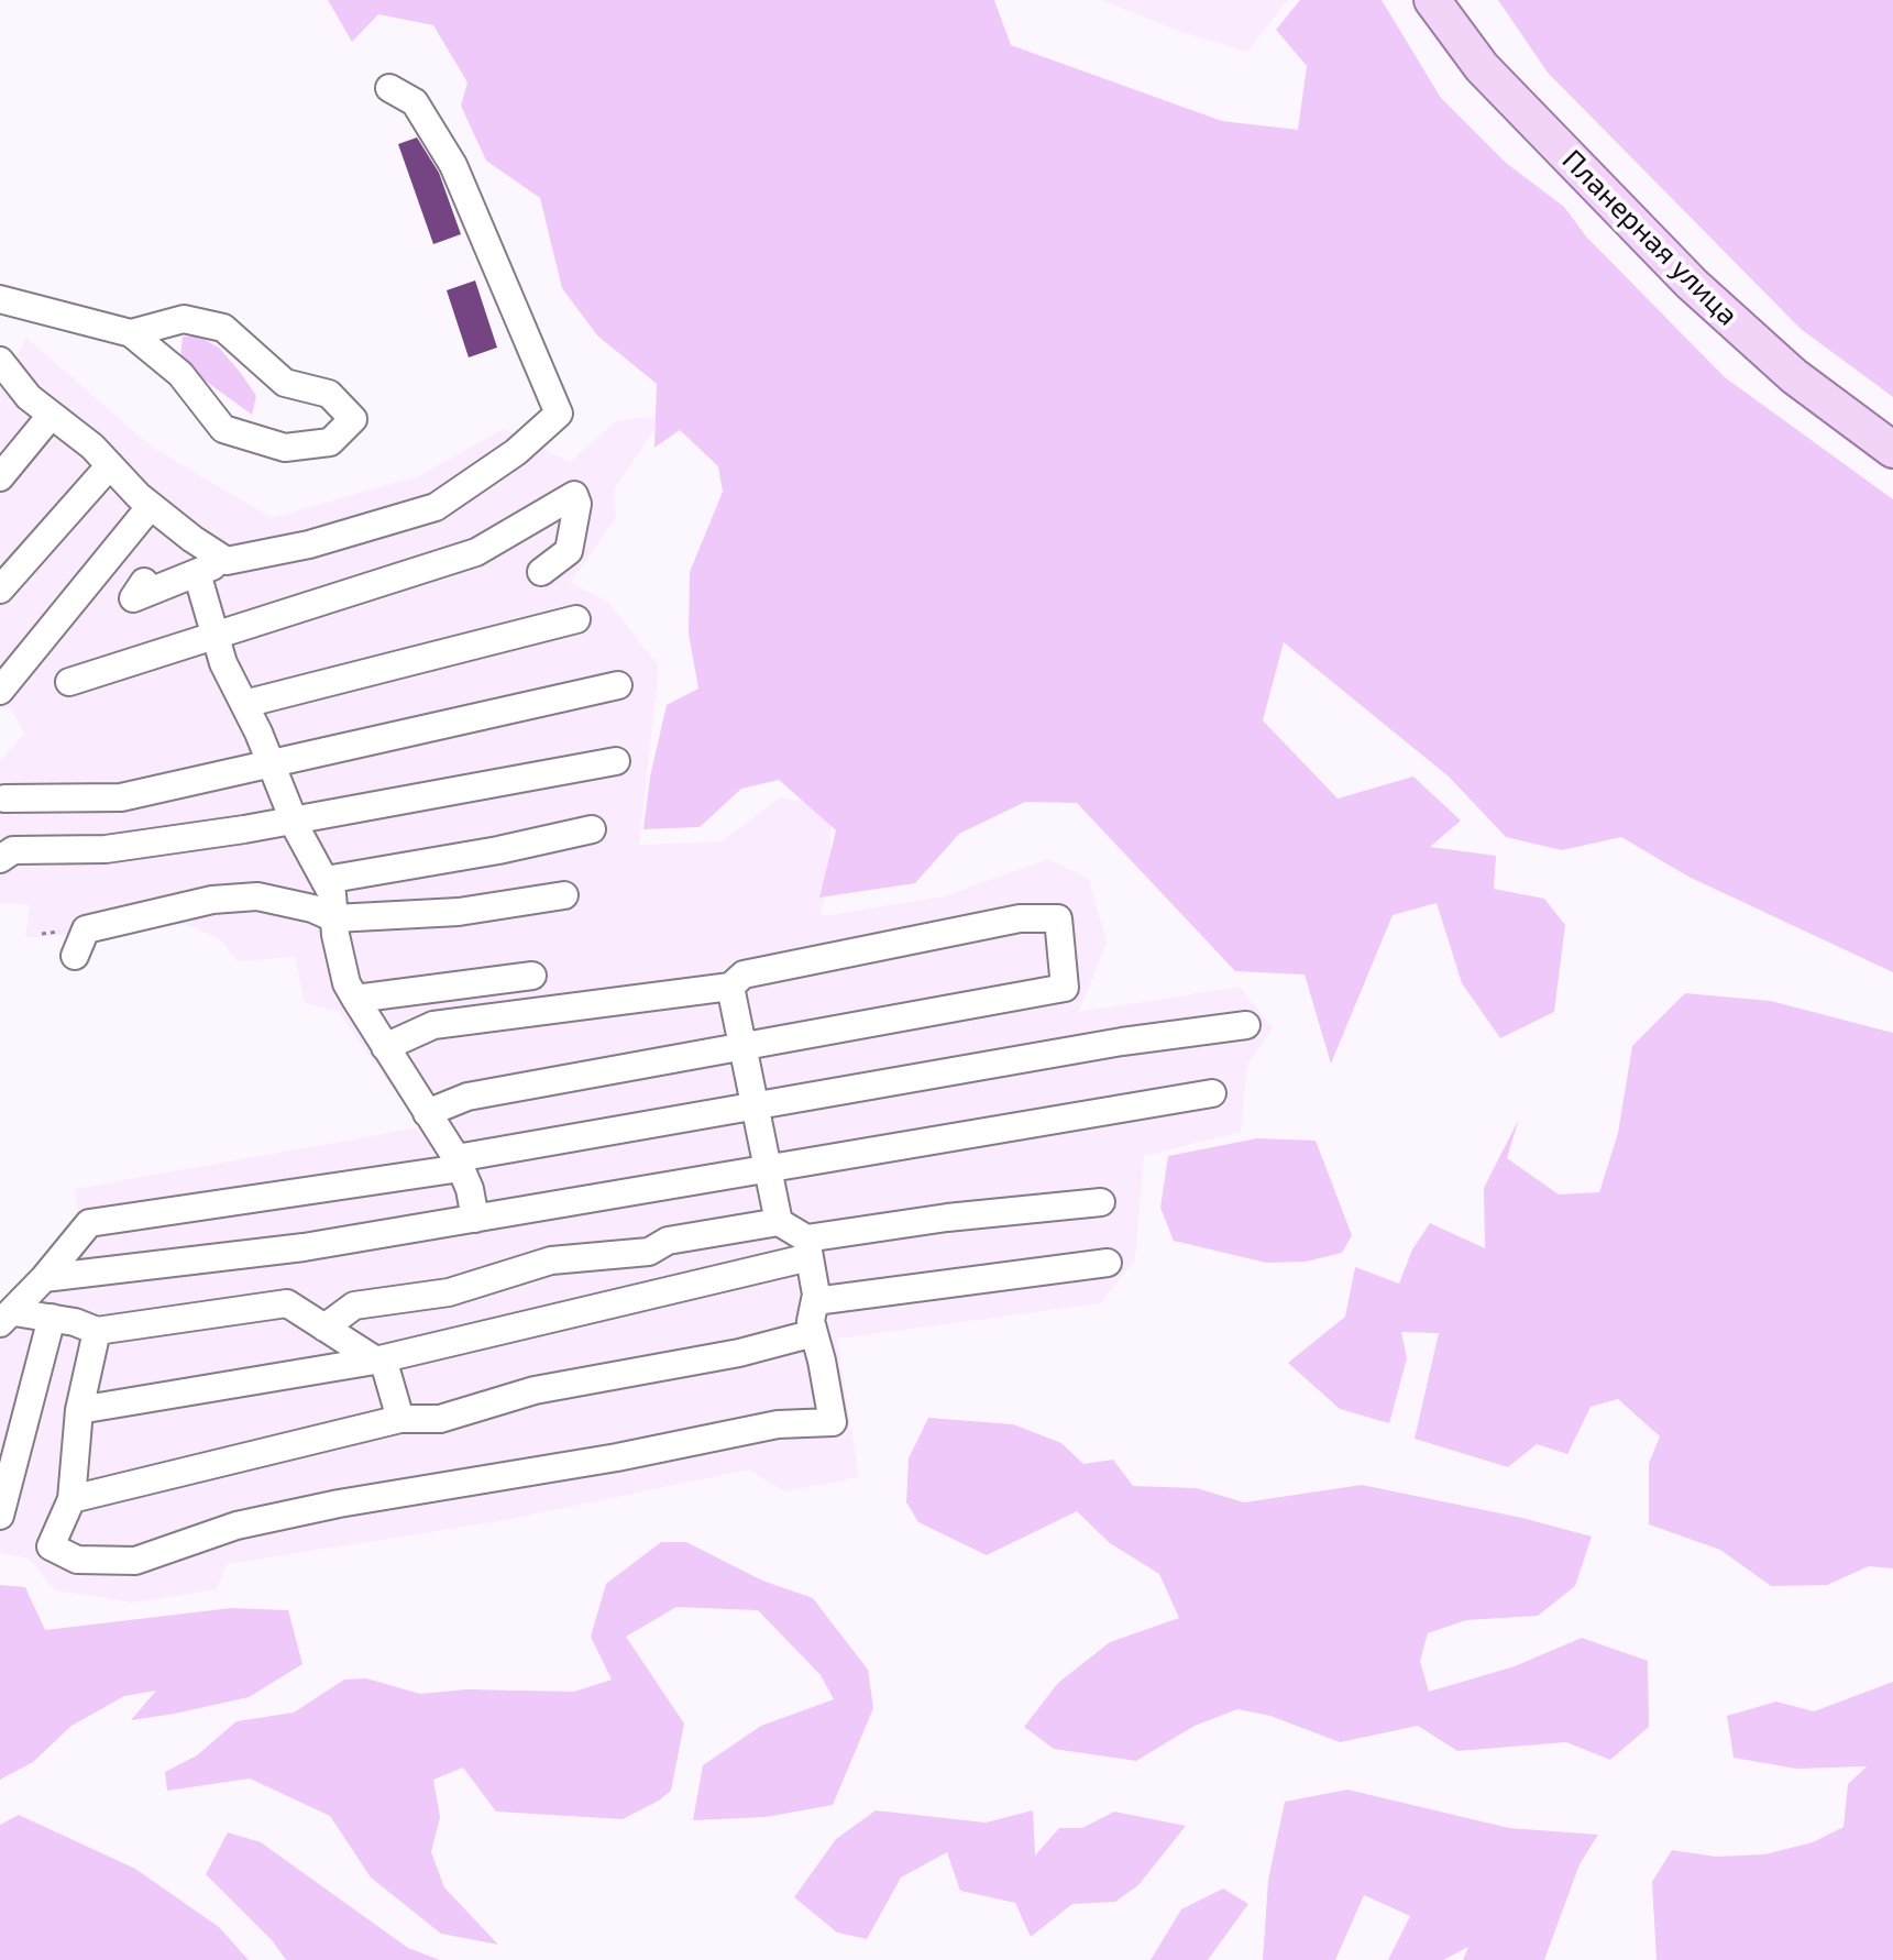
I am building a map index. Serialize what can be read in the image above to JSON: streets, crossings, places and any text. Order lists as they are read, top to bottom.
{
  "streets": {
    "main road": ["Планерная улица"]
  }
}
